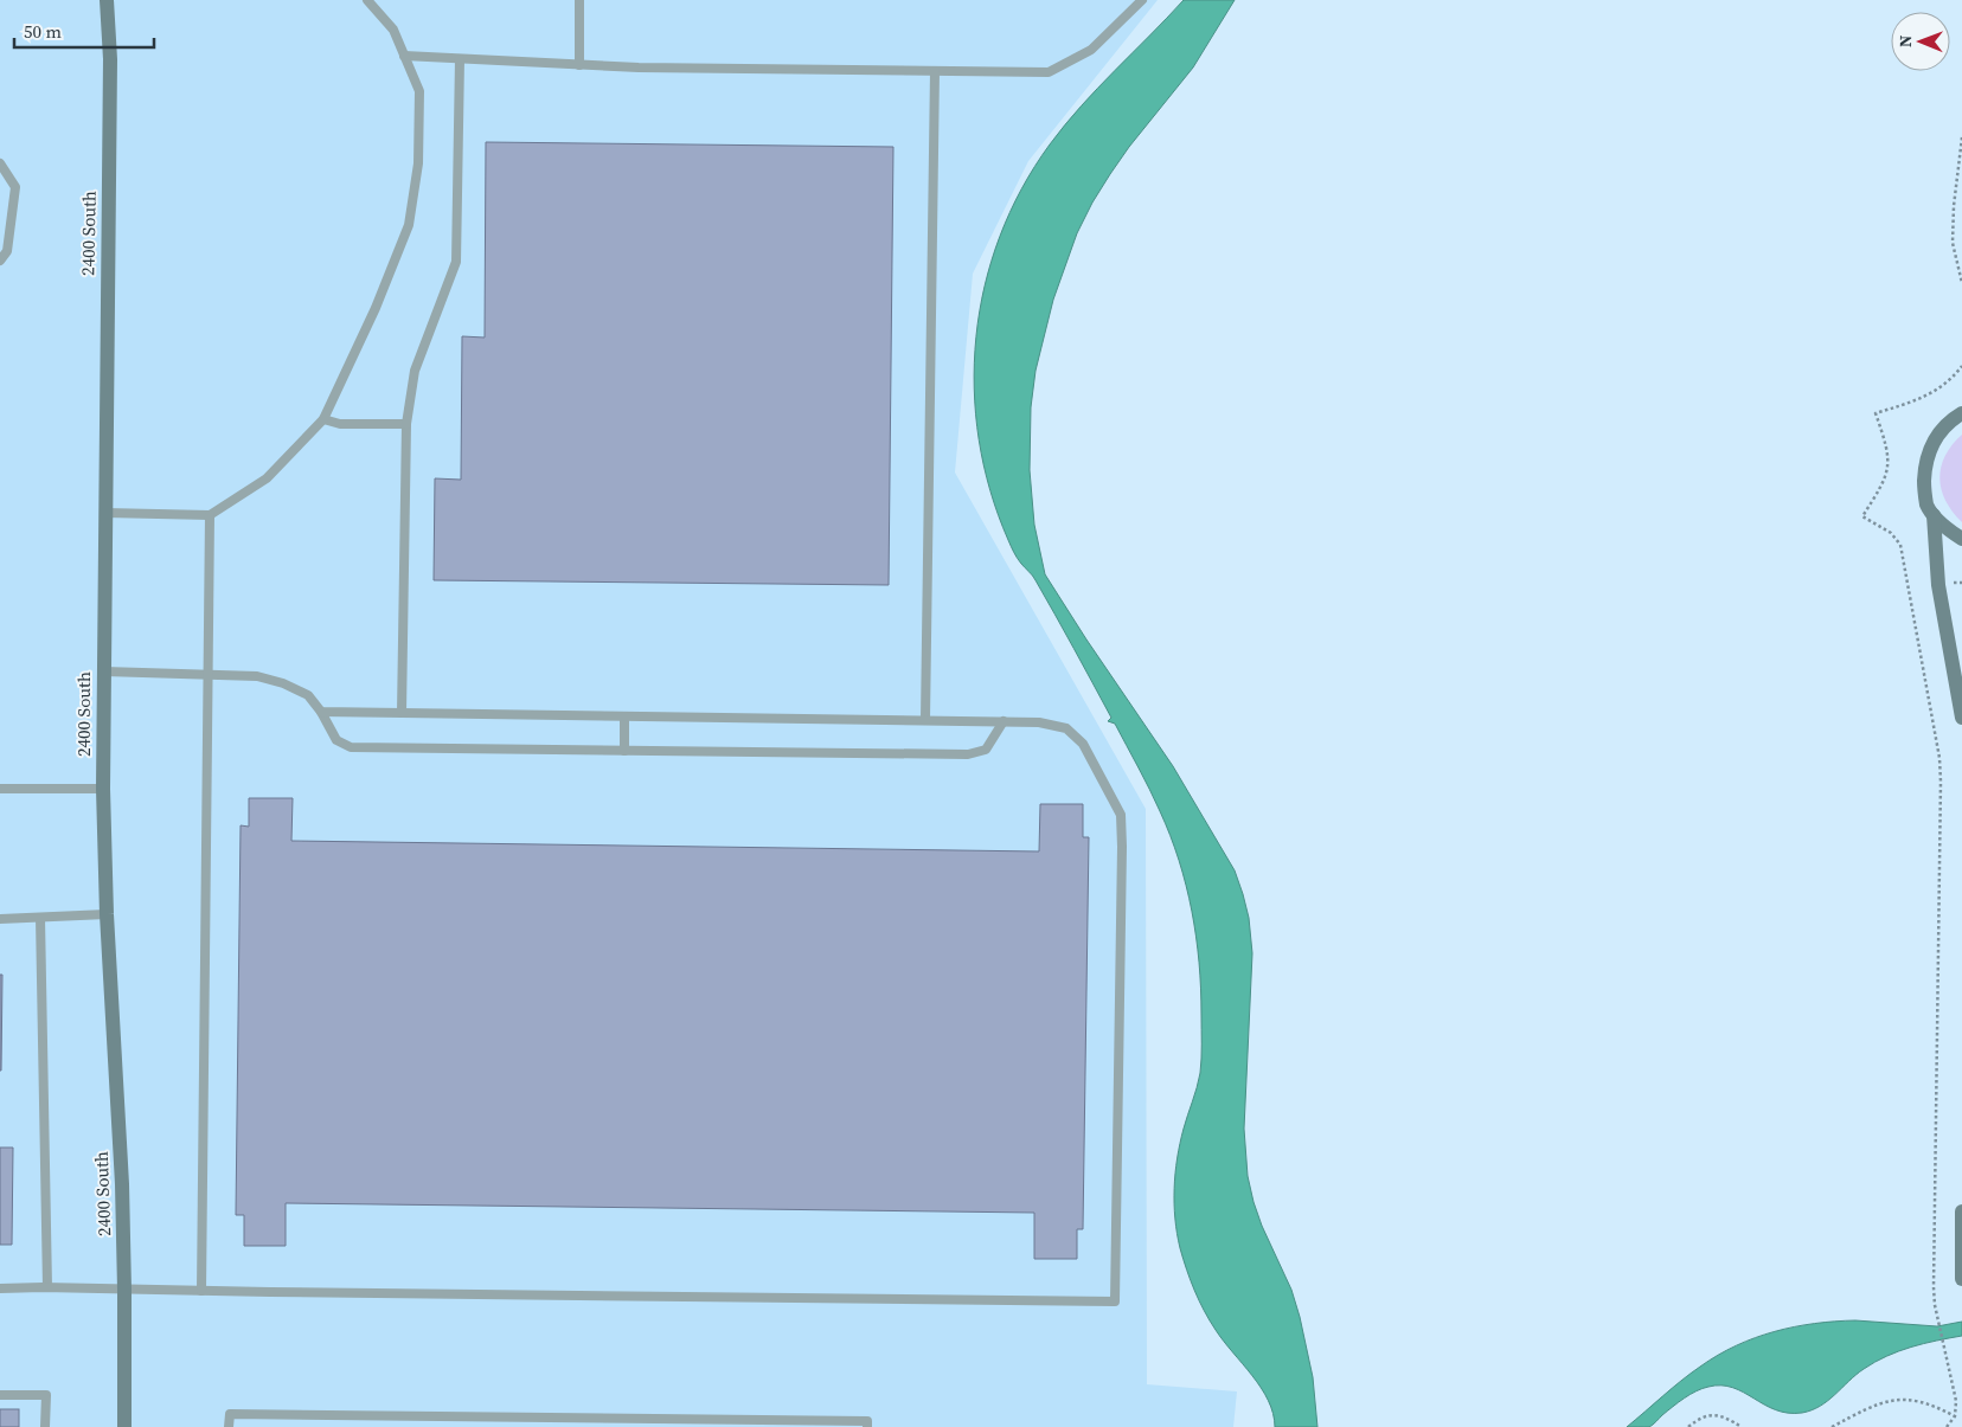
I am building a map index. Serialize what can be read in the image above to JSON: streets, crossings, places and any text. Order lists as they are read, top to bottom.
{
  "streets": {
    "street": ["2400 South"]
  },
  "scale_bar": "50 m",
  "north": "left"
}
